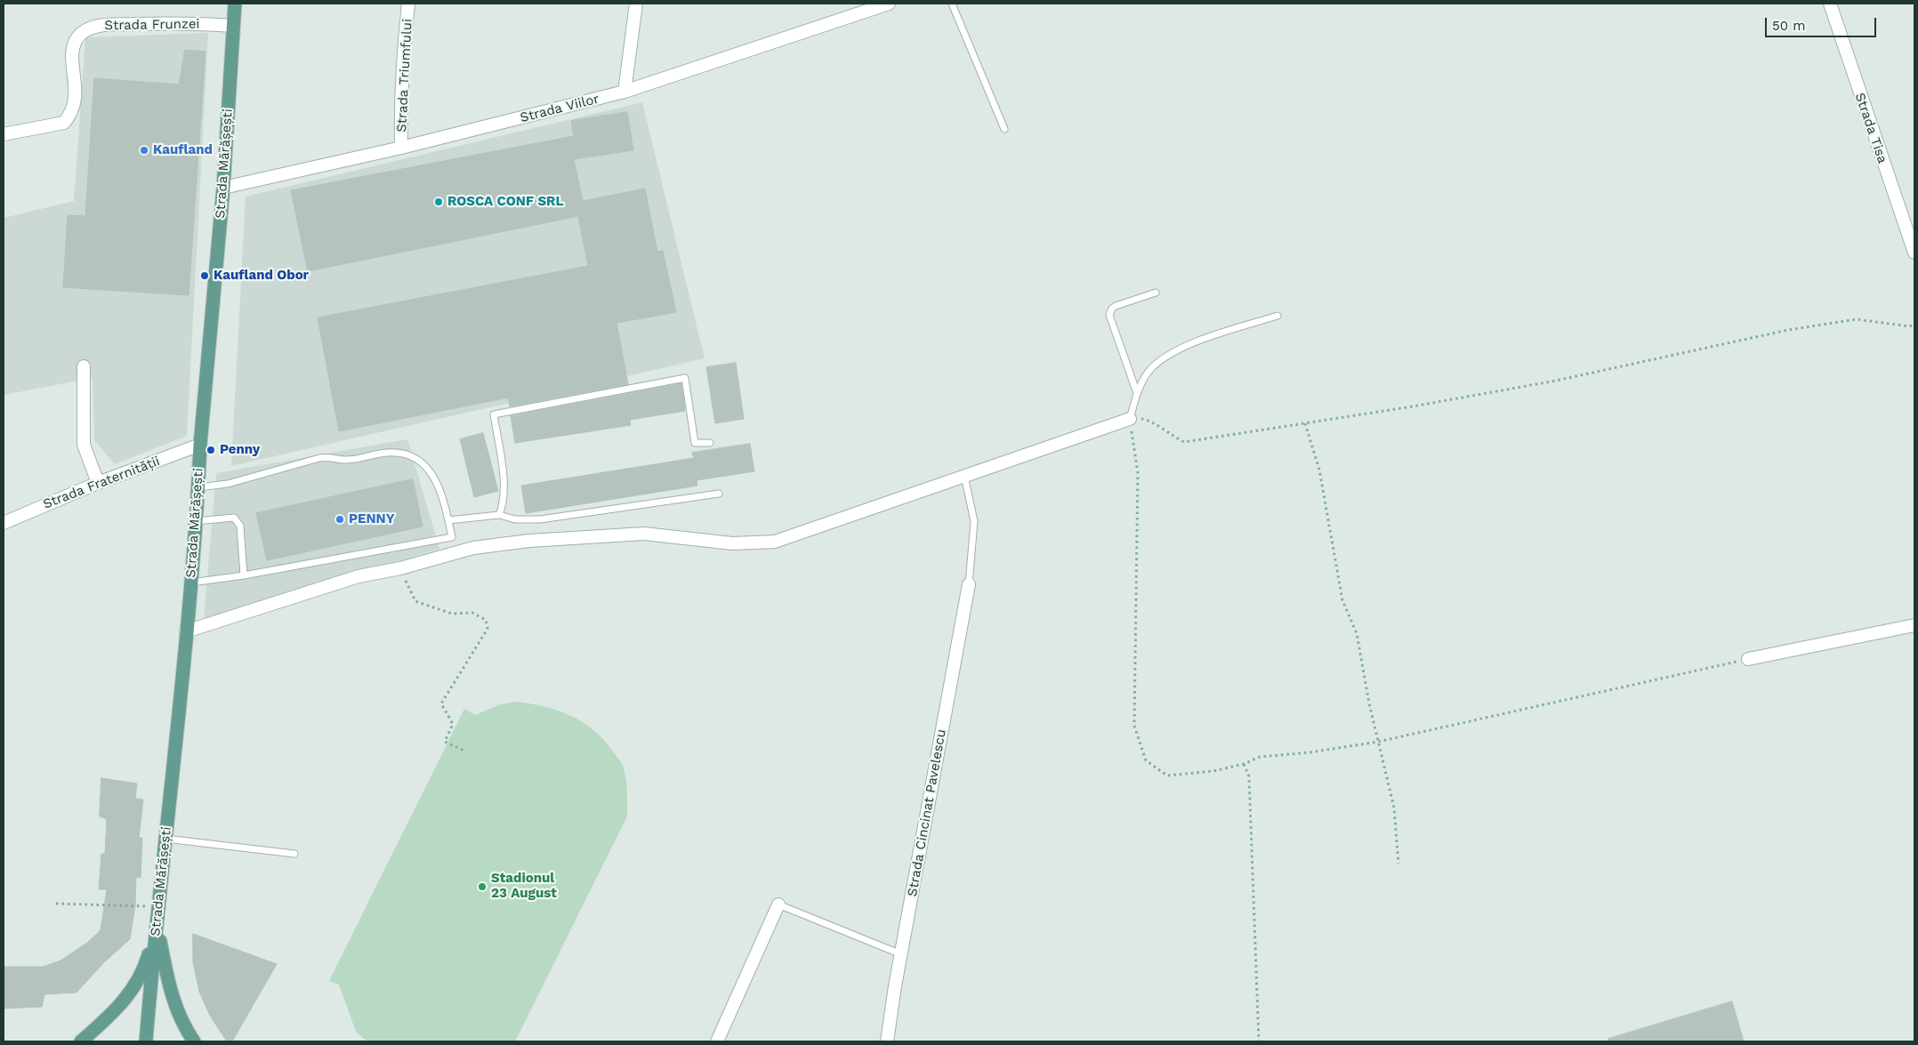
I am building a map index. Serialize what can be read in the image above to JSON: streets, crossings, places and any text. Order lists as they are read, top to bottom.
{
  "streets": {
    "main road": ["Strada Mărășești"],
    "street": [
      "Strada Frunzei",
      "Strada Triumfului",
      "Strada Viilor",
      "Strada Tisa",
      "Strada Fraternității",
      "Strada Cincinat Pavelescu"
    ]
  },
  "crossings": [
    ["Strada Frunzei", "Strada Mărășești"],
    ["Strada Triumfului", "Strada Viilor"],
    ["Strada Viilor", "Strada Mărășești"],
    ["Strada Mărășești", "Strada Fraternității"]
  ],
  "places": [
    "Kaufland",
    "ROSCA CONF SRL",
    "Kaufland Obor",
    "Penny",
    "PENNY",
    "Stadionul 23 August"
  ],
  "scale_bar": "50 m"
}
